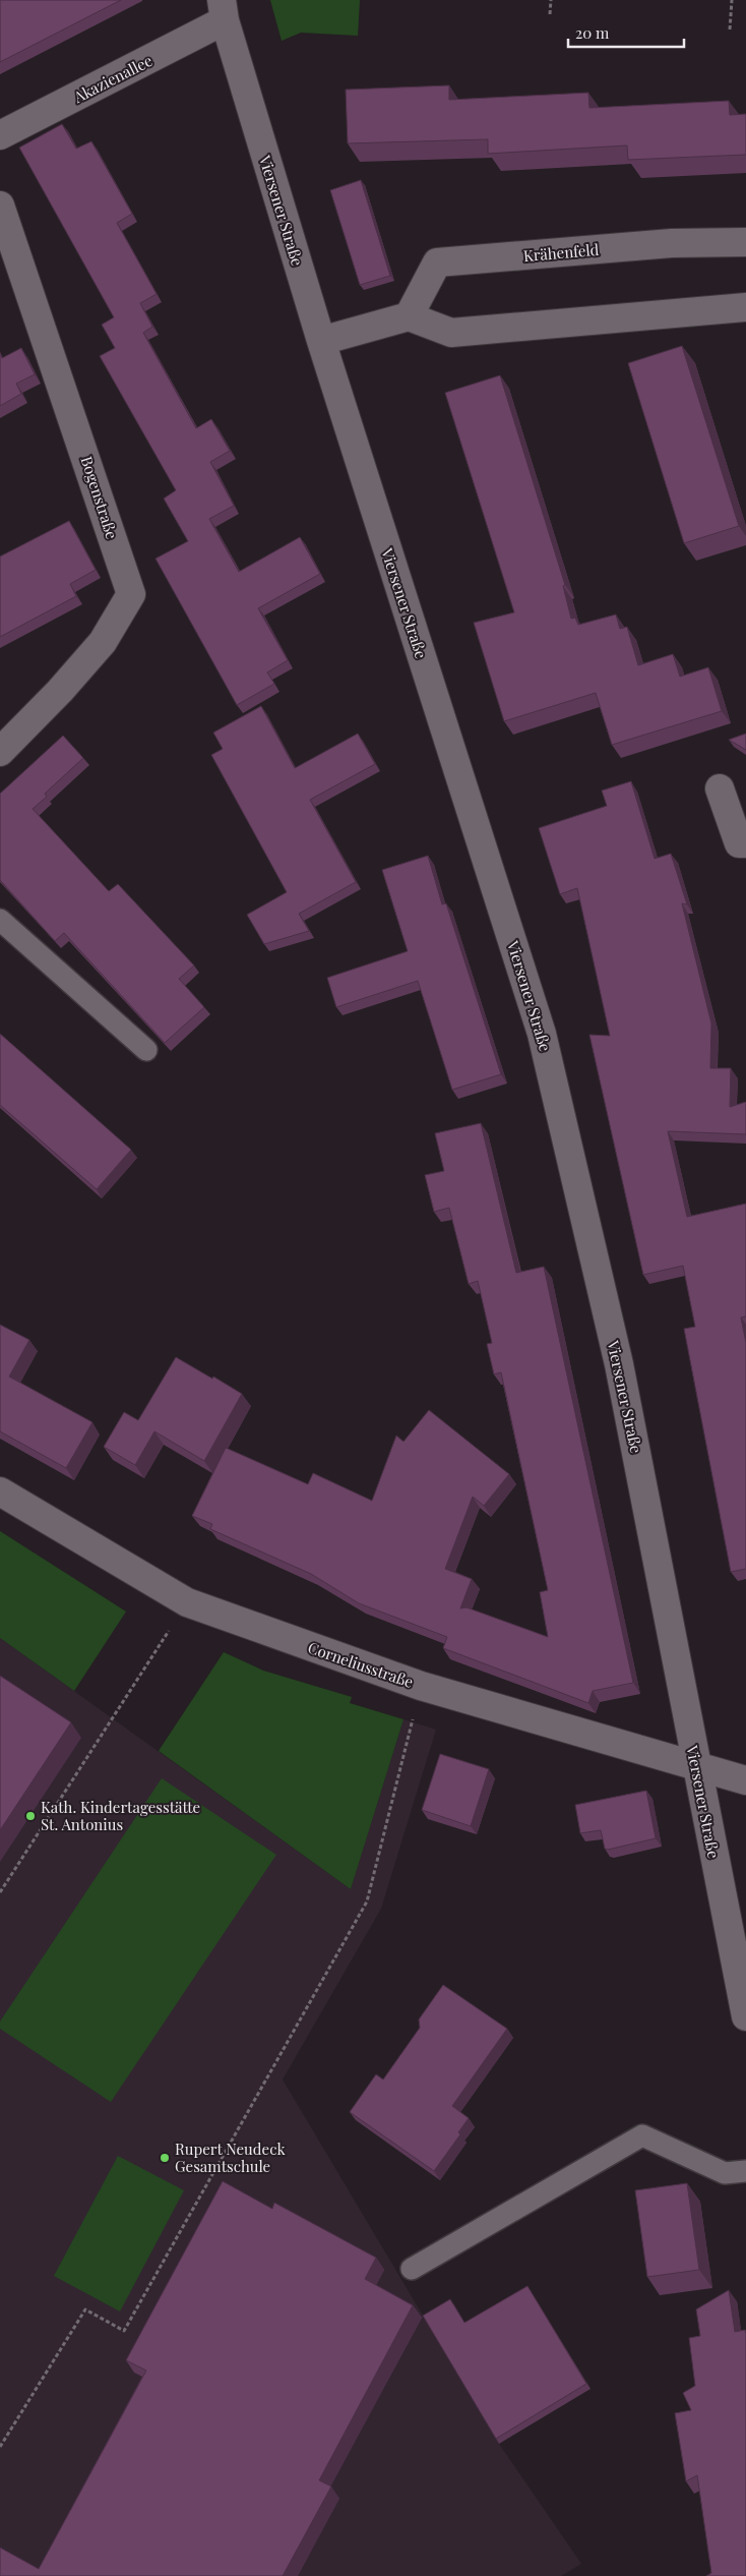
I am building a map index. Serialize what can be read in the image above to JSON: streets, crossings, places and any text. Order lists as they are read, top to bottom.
{
  "streets": {
    "street": [
      "Akazienallee",
      "Viersener Straße",
      "Krähenfeld",
      "Bogenstraße",
      "Corneliusstraße"
    ]
  },
  "crossings": [
    ["Akazienallee", "Viersener Straße"],
    ["Viersener Straße", "Corneliusstraße"]
  ],
  "places": ["Kath. Kindertagesstätte St. Antonius", "Rupert Neudeck Gesamtschule"],
  "scale_bar": "20 m"
}
